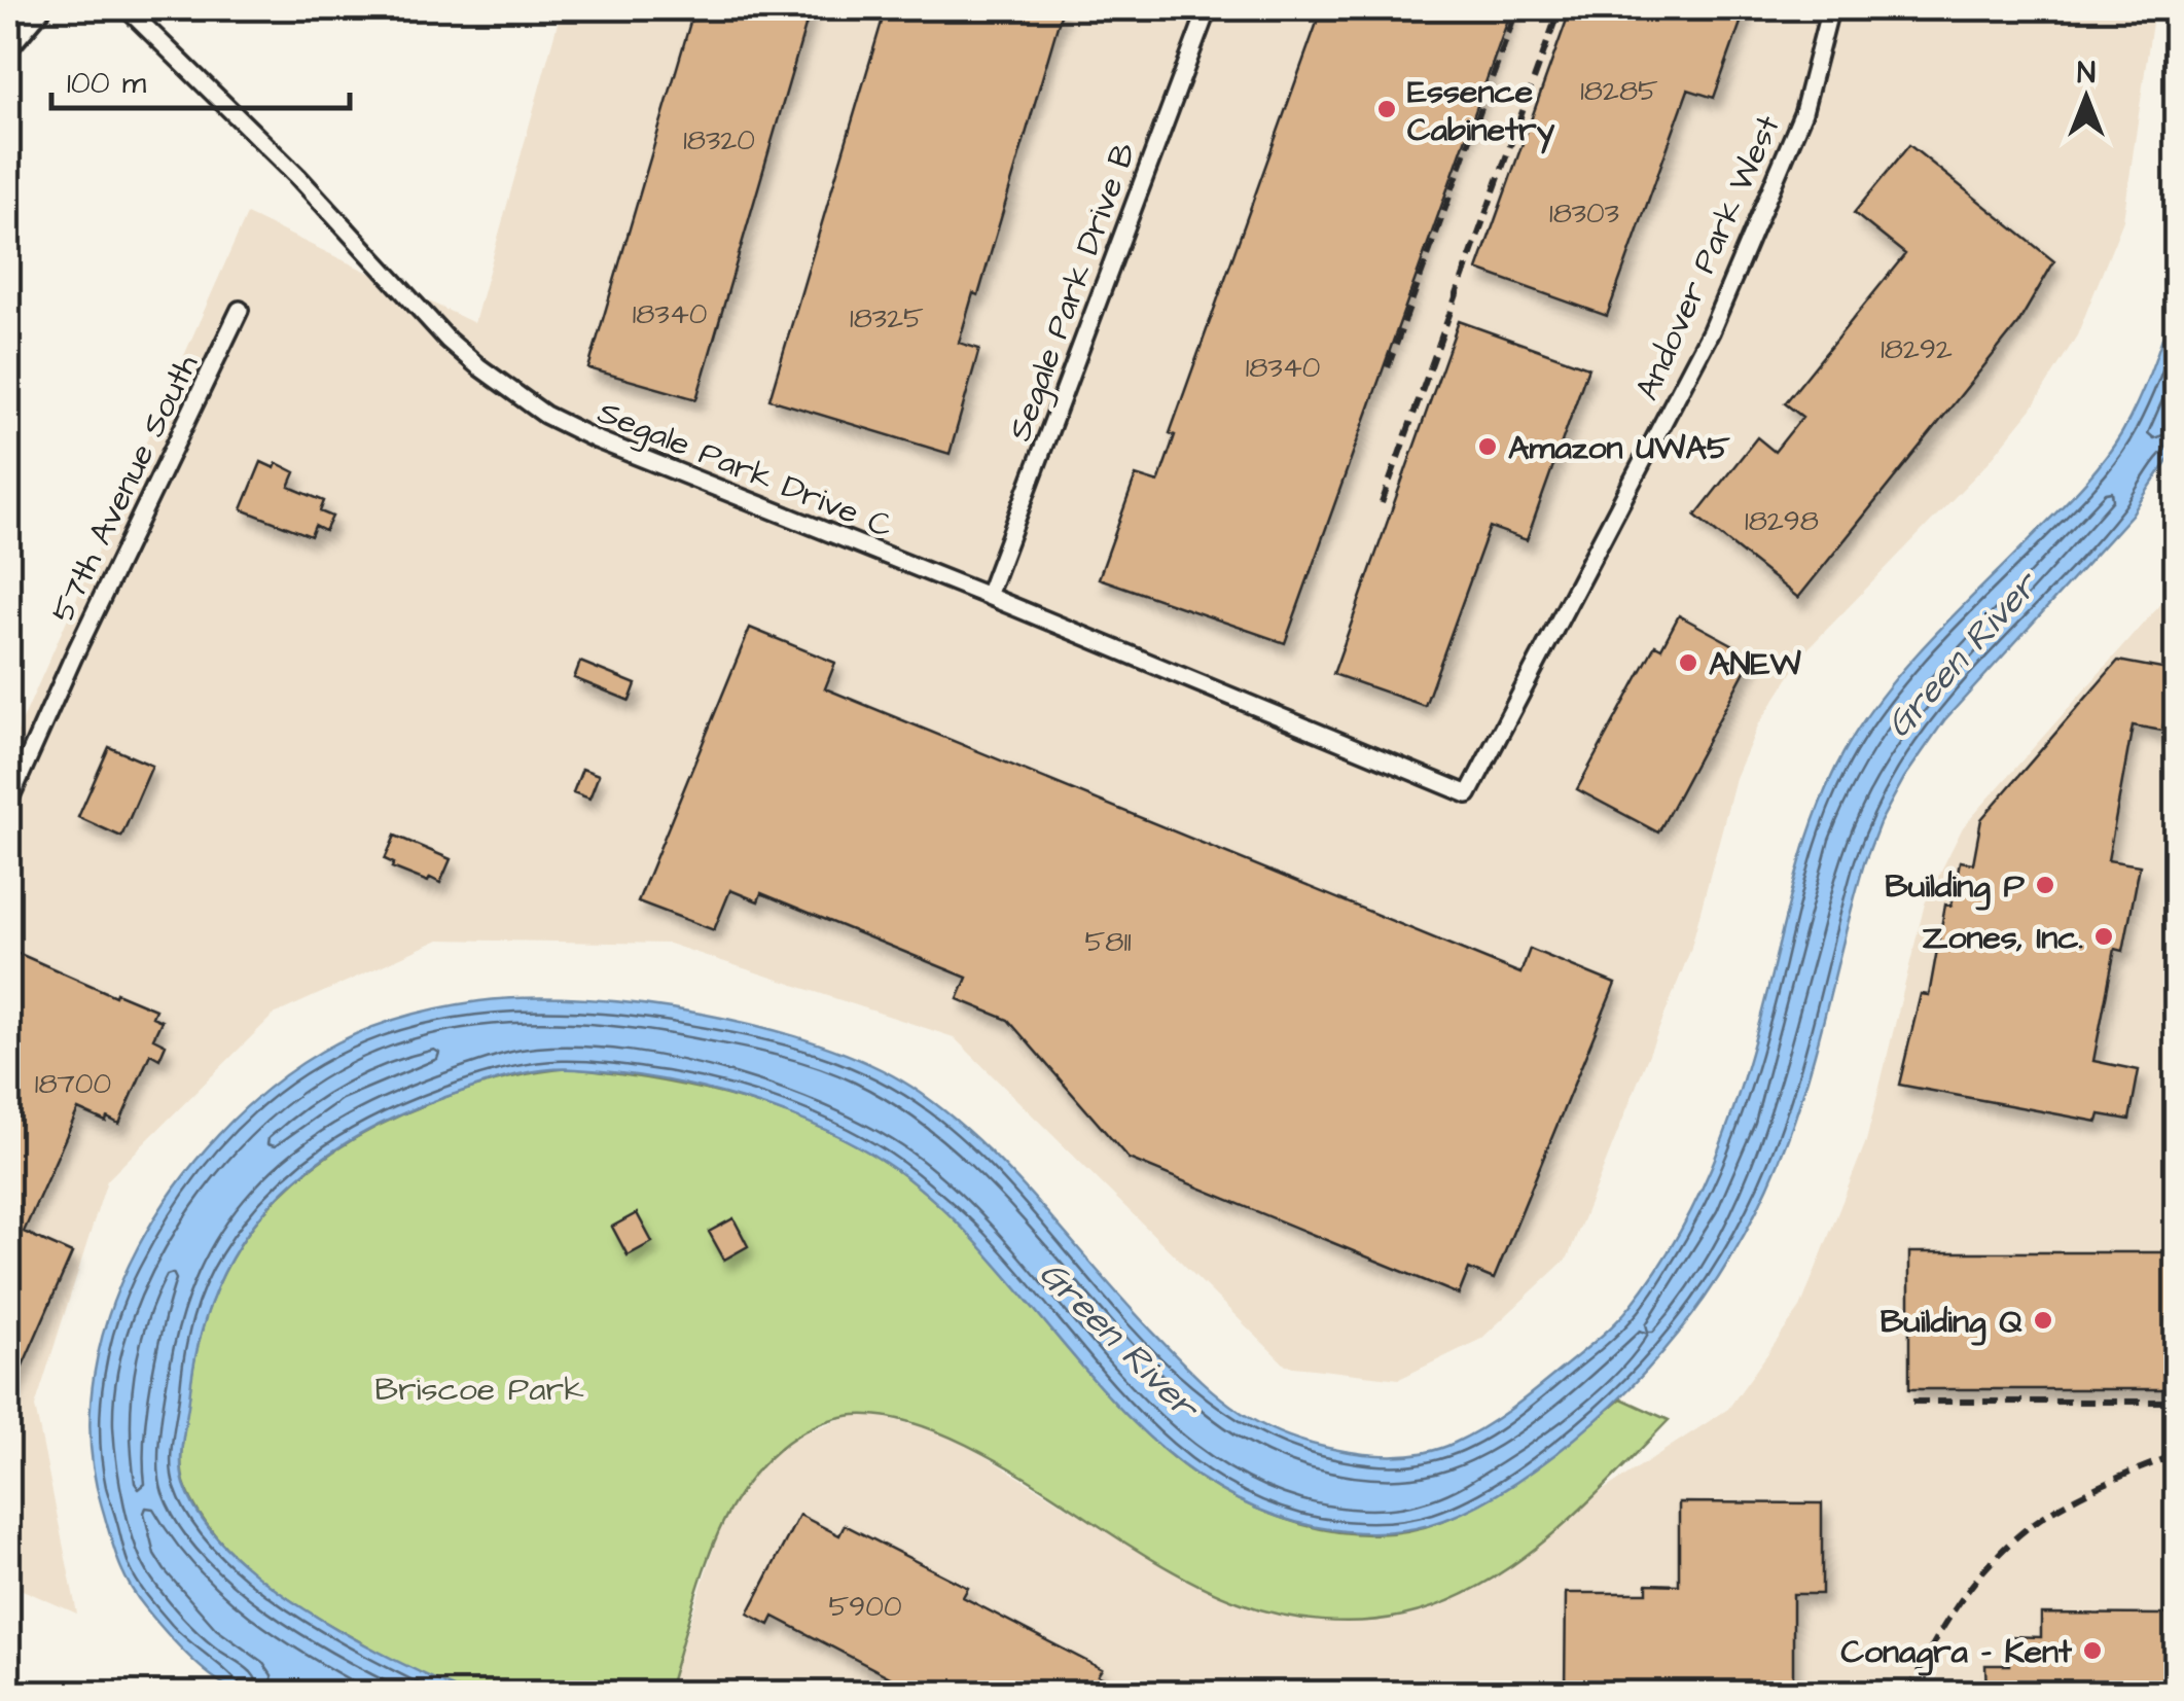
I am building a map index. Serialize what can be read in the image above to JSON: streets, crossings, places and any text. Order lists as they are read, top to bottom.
{
  "streets": {
    "street": [
      "Andover Park West",
      "Segale Park Drive B",
      "Segale Park Drive C",
      "57th Avenue South"
    ]
  },
  "crossings": [
    ["Andover Park West", "Segale Park Drive C"],
    ["Segale Park Drive B", "Segale Park Drive C"]
  ],
  "water": ["Green River"],
  "parks": ["Briscoe Park"],
  "places": [
    "Essence Cabinetry",
    "Amazon UWA5",
    "ANEW",
    "Building P",
    "Zones, Inc.",
    "Building Q",
    "Conagra - Kent"
  ],
  "house_numbers": [
    "18285",
    "18320",
    "18303",
    "18340",
    "18325",
    "18292",
    "18340",
    "18298",
    "5811",
    "18700",
    "5900"
  ],
  "scale_bar": "100 m",
  "north": "top"
}
